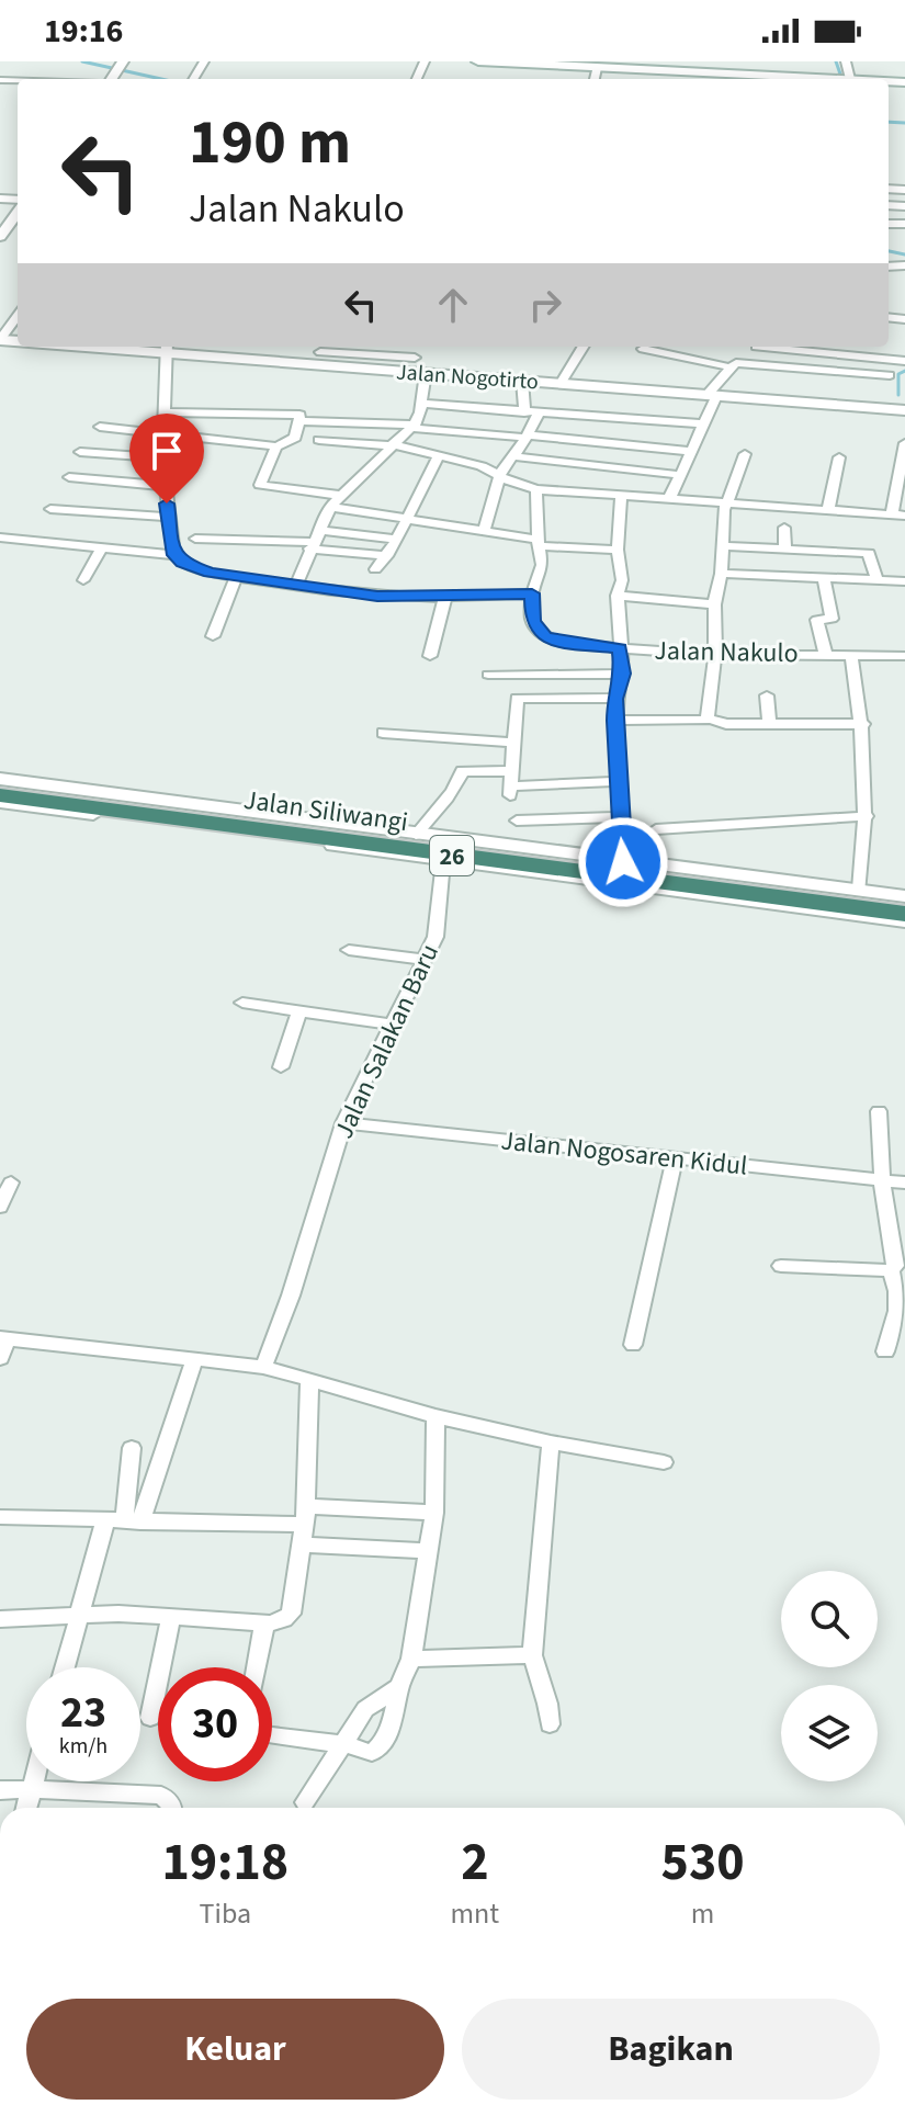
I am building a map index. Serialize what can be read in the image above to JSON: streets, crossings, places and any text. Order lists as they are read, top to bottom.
{
  "streets": {
    "highway": ["Jalan Siliwangi", "26"],
    "street": [
      "Jalan Nogotirto",
      "Jalan Nakulo",
      "Jalan Salakan Baru",
      "Jalan Nogosaren Kidul"
    ]
  },
  "crossings": [
    ["Jalan Salakan Baru", "Jalan Nogosaren Kidul"]
  ],
  "page": {
    "status": "19:16",
    "turn": ["190 m", "Jalan Nakulo"],
    "speed": "23 km/h",
    "limit": "30",
    "eta": [
      "19:18",
      "Tiba",
      "2",
      "mnt",
      "530",
      "m"
    ],
    "buttons": ["Keluar", "Bagikan"]
  }
}
